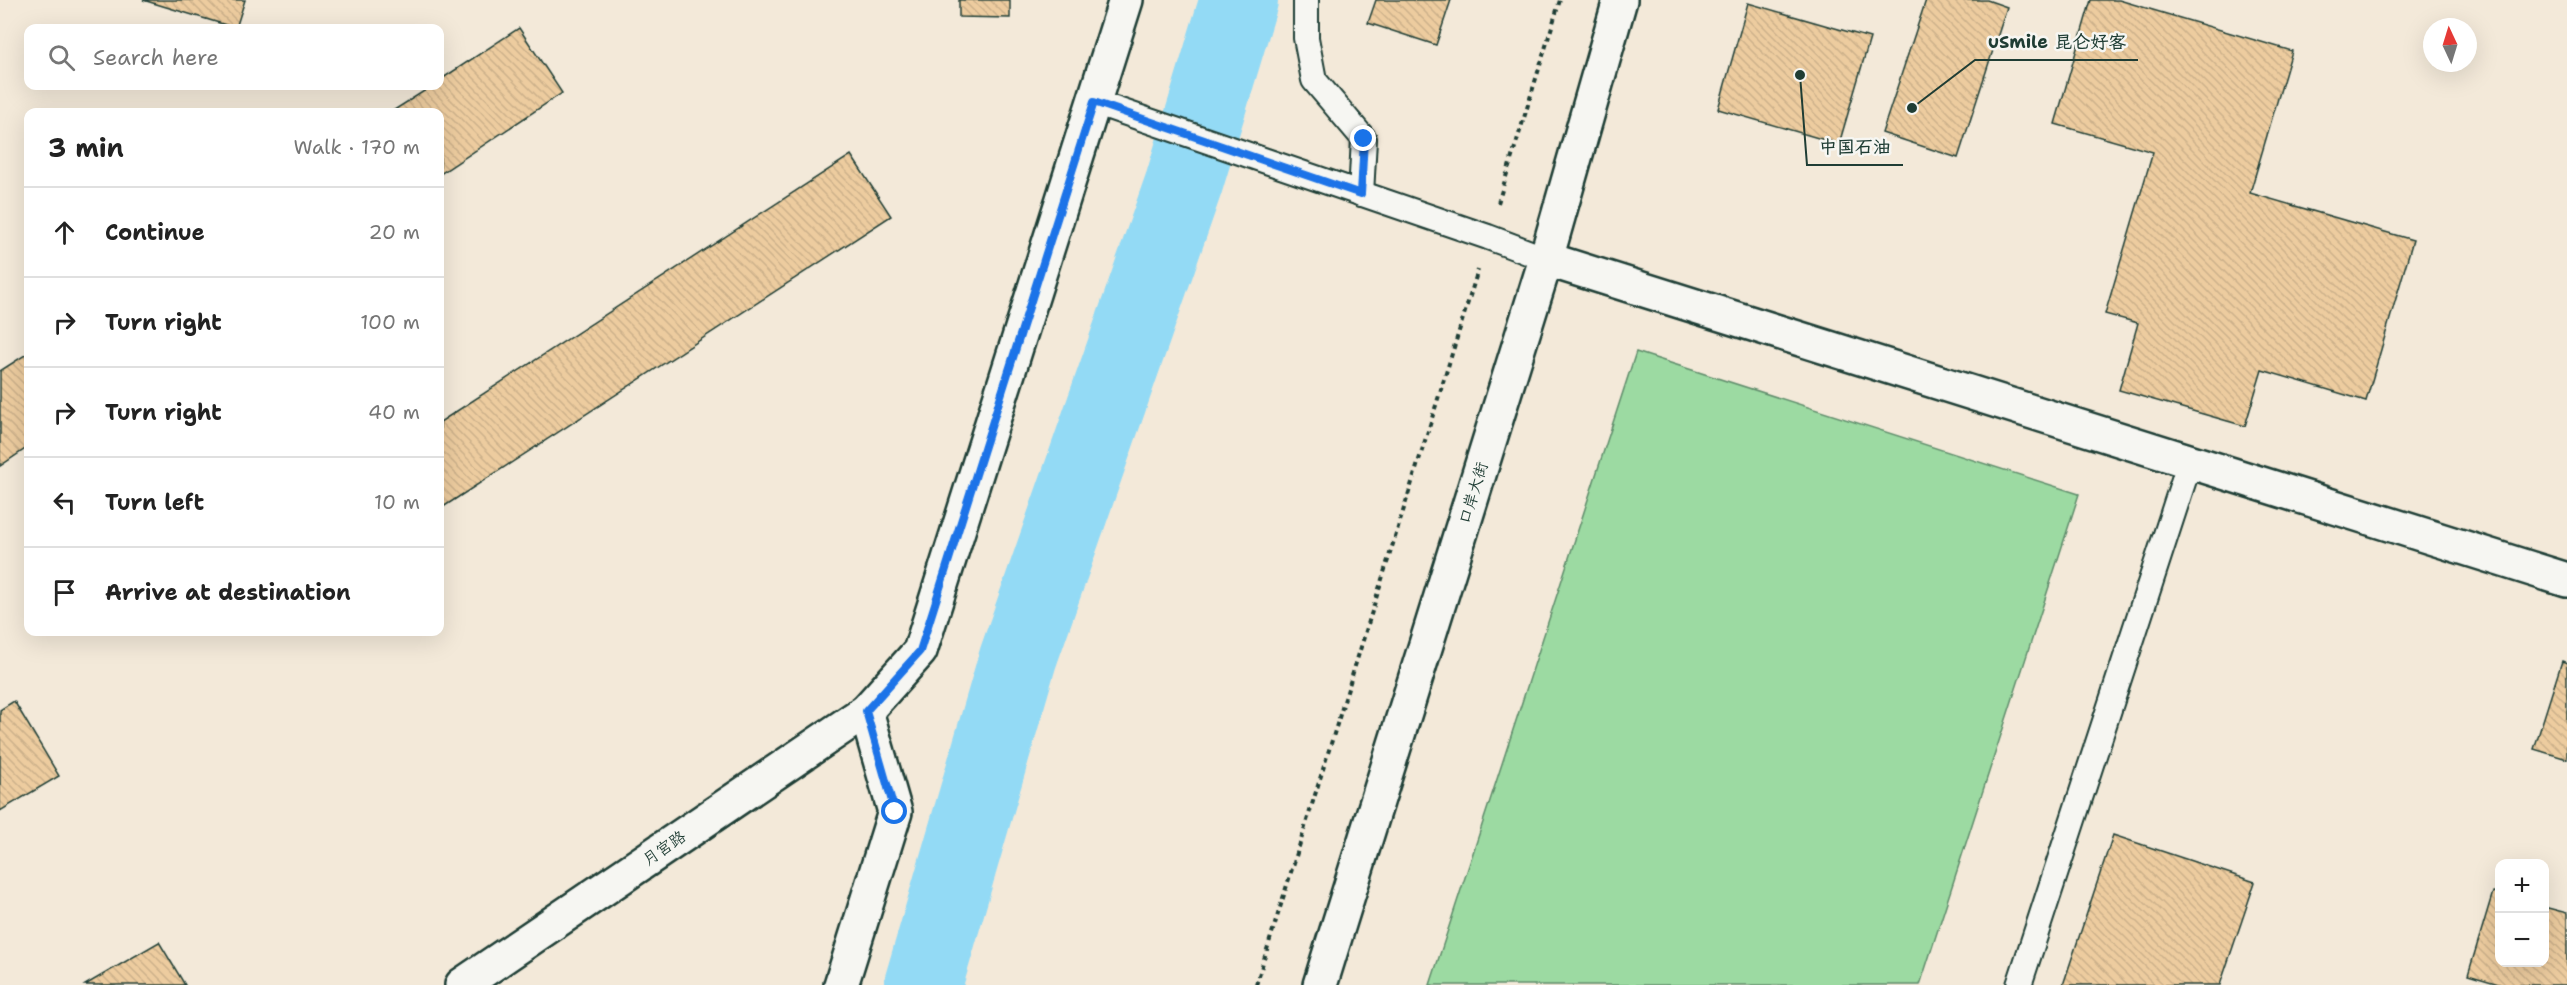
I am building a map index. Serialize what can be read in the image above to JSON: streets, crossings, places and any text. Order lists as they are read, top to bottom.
{
  "streets": {
    "main road": ["口岸大街", "月宫路"]
  },
  "places": ["中国石油", "uSmile 昆仑好客"],
  "north": "top",
  "page": {
    "search": "Search here",
    "heading": ["3 min", "Walk · 170 m"],
    "list": [
      ["Continue", "20 m"],
      ["Turn right", "100 m"],
      ["Turn right", "40 m"],
      ["Turn left", "10 m"],
      "Arrive at destination"
    ],
    "map_buttons": ["+", "−"]
  }
}
